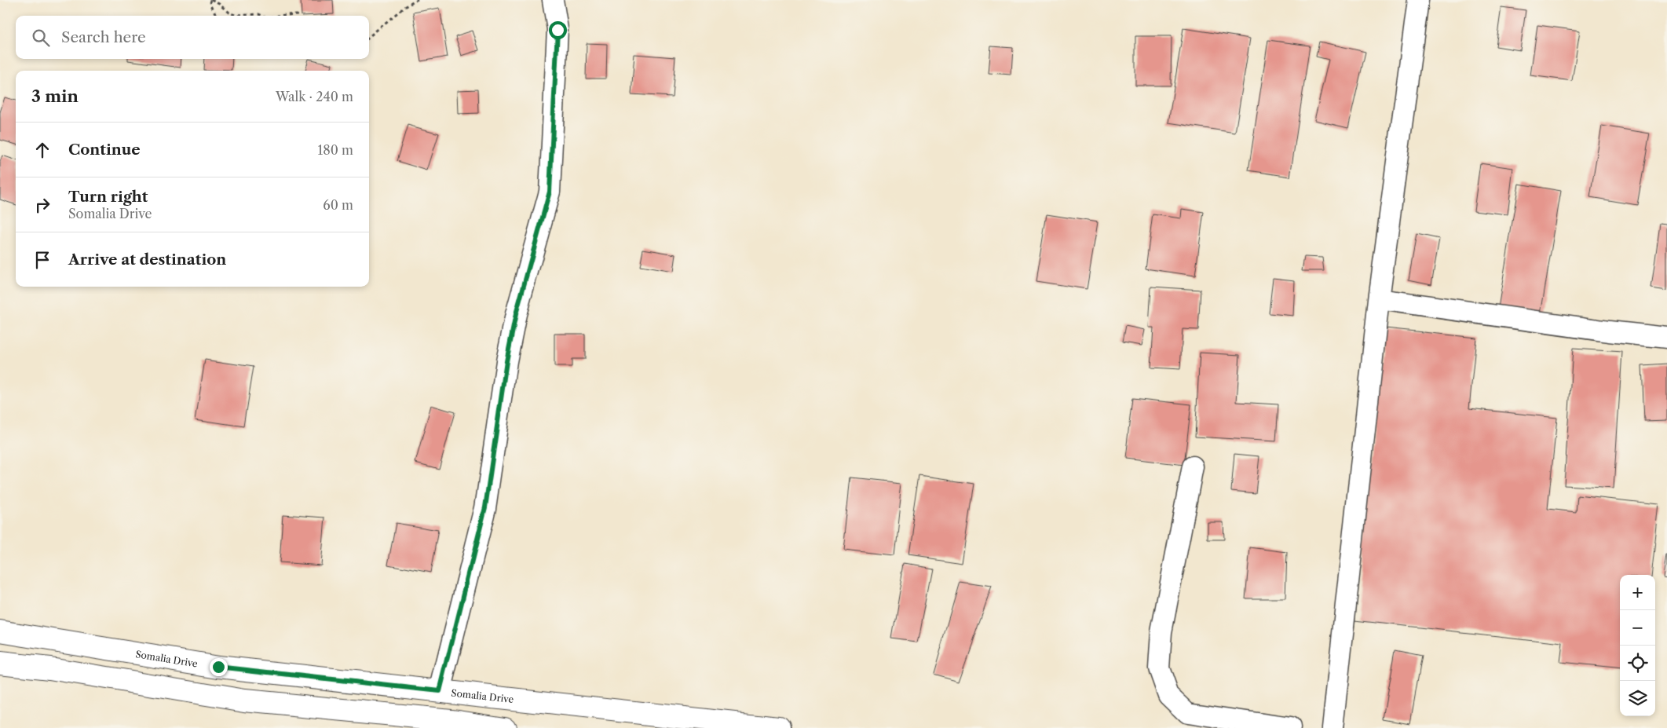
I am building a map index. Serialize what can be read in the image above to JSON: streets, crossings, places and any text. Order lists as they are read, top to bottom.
{
  "streets": {
    "main road": ["Somalia Drive"]
  },
  "page": {
    "search": "Search here",
    "heading": ["3 min", "Walk · 240 m"],
    "list": [
      ["Continue", "180 m"],
      ["Turn right", "Somalia Drive", "60 m"],
      "Arrive at destination"
    ],
    "map_buttons": ["+", "−"]
  }
}
